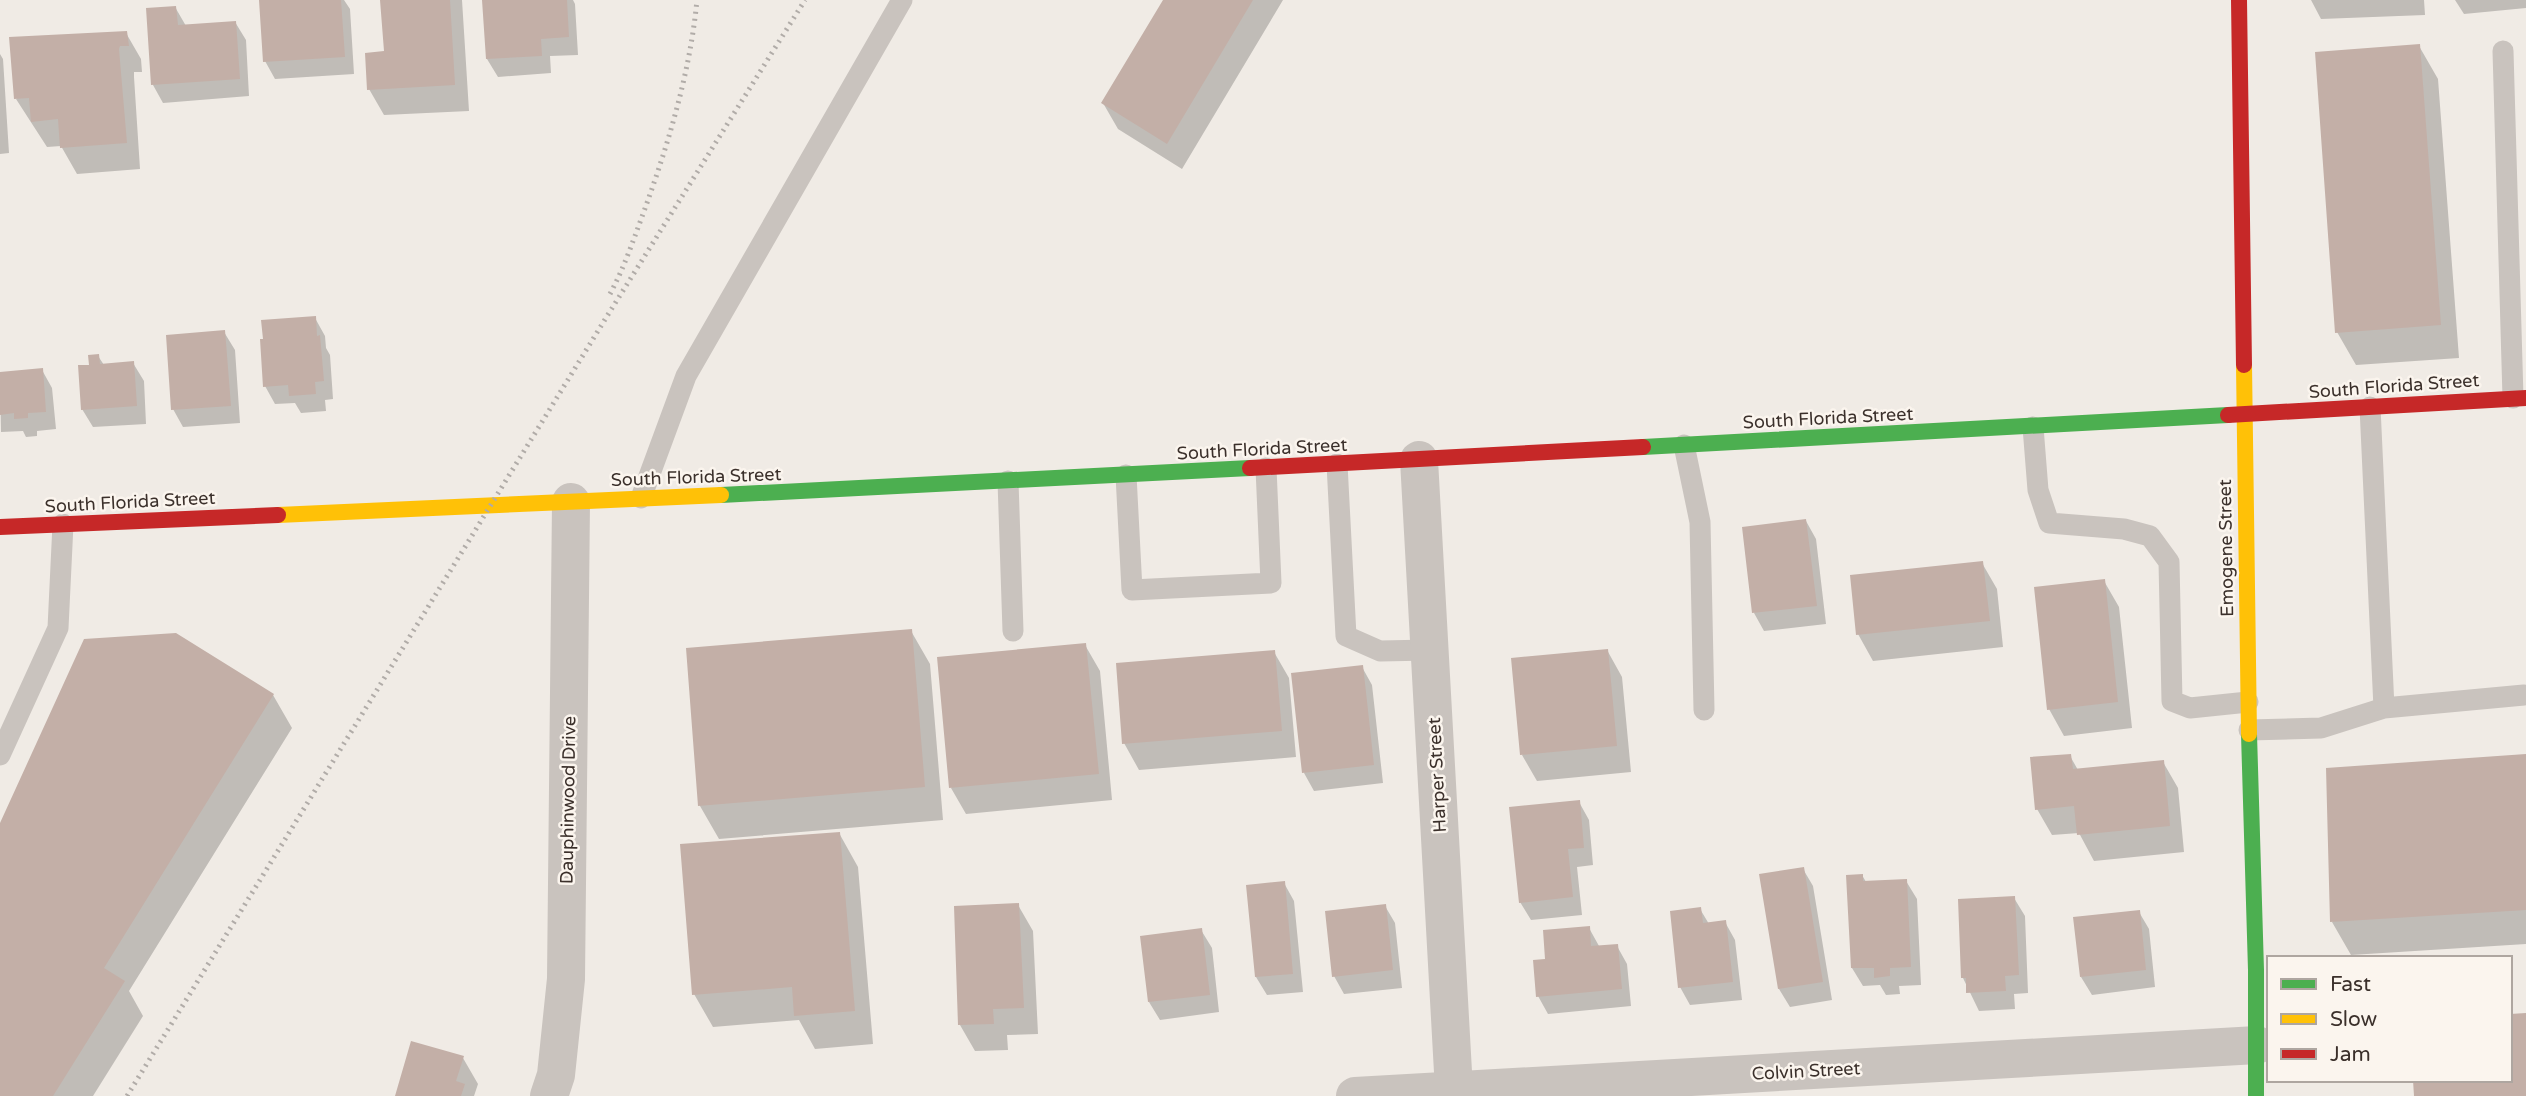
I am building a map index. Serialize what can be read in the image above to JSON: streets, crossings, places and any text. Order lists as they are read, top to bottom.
{
  "streets": {
    "street": [
      "South Florida Street",
      "Emogene Street",
      "Harper Street",
      "Dauphinwood Drive",
      "Colvin Street"
    ]
  },
  "crossings": [
    ["South Florida Street", "Emogene Street"],
    ["South Florida Street", "Harper Street"],
    ["South Florida Street", "Dauphinwood Drive"],
    ["Emogene Street", "Colvin Street"],
    ["Harper Street", "Colvin Street"]
  ],
  "legend": ["Fast", "Slow", "Jam"]
}
